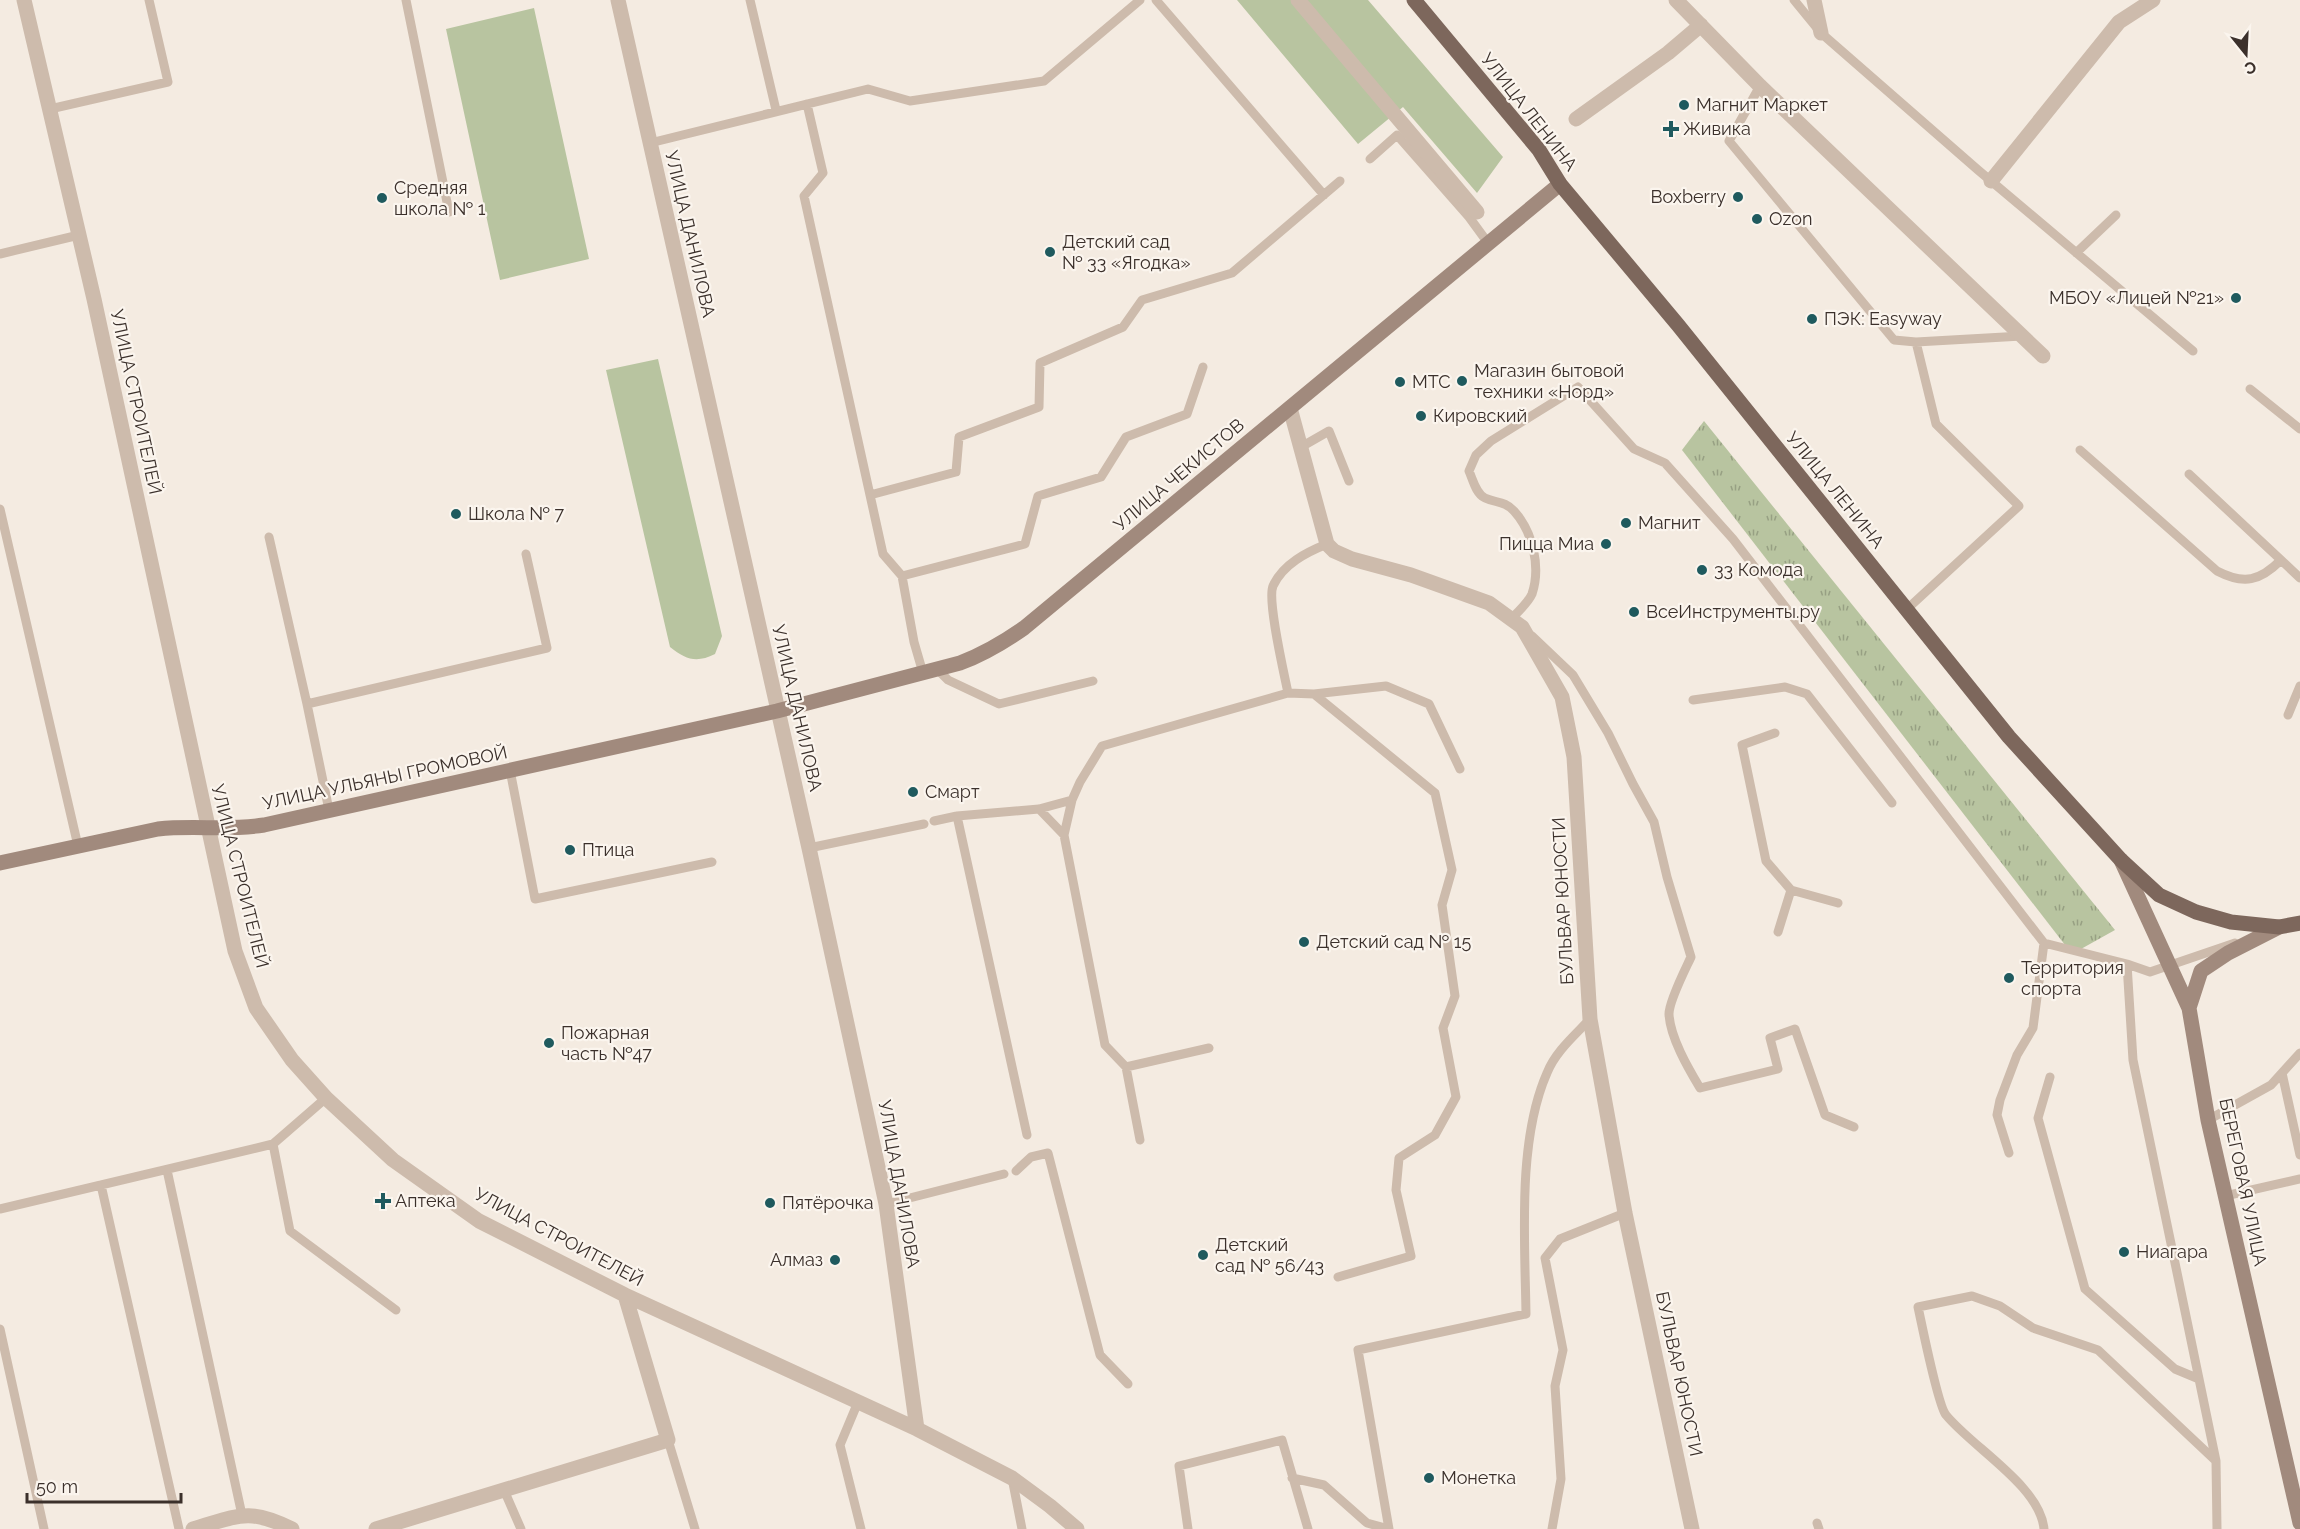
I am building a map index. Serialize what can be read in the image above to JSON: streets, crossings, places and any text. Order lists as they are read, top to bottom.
{
  "streets": {
    "main road": ["УЛИЦА ЛЕНИНА"],
    "street": [
      "УЛИЦА ДАНИЛОВА",
      "УЛИЦА СТРОИТЕЛЕЙ",
      "УЛИЦА ЧЕКИСТОВ",
      "УЛИЦА УЛЬЯНЫ ГРОМОВОЙ",
      "БУЛЬВАР ЮНОСТИ",
      "БЕРЕГОВАЯ УЛИЦА"
    ]
  },
  "crossings": [
    ["УЛИЦА ЛЕНИНА", "УЛИЦА ЧЕКИСТОВ"],
    ["УЛИЦА ЛЕНИНА", "БЕРЕГОВАЯ УЛИЦА"],
    ["УЛИЦА ДАНИЛОВА", "УЛИЦА СТРОИТЕЛЕЙ"],
    ["УЛИЦА ДАНИЛОВА", "УЛИЦА ЧЕКИСТОВ"],
    ["УЛИЦА ДАНИЛОВА", "УЛИЦА УЛЬЯНЫ ГРОМОВОЙ"],
    ["УЛИЦА СТРОИТЕЛЕЙ", "УЛИЦА УЛЬЯНЫ ГРОМОВОЙ"],
    ["УЛИЦА ЧЕКИСТОВ", "УЛИЦА УЛЬЯНЫ ГРОМОВОЙ"]
  ],
  "places": {
    "other": [
      "Магнит Маркет",
      "Boxberry",
      "Средняя школа № 1",
      "Ozon",
      "Детский сад № 33 «Ягодка»",
      "МБОУ «Лицей №21»",
      "ПЭК: Easyway",
      "Магазин бытовой техники «Норд»",
      "МТС",
      "Кировский",
      "Школа № 7",
      "Магнит",
      "Пицца Миа",
      "33 Комода",
      "ВсеИнструменты.ру",
      "Смарт",
      "Птица",
      "Детский сад № 15",
      "Территория спорта",
      "Пожарная часть №47",
      "Пятёрочка",
      "Ниагара",
      "Детский сад № 56/43",
      "Алмаз",
      "Монетка"
    ],
    "health": ["Живика", "Аптека"]
  },
  "scale_bar": "50 m",
  "north": "bottom"
}
